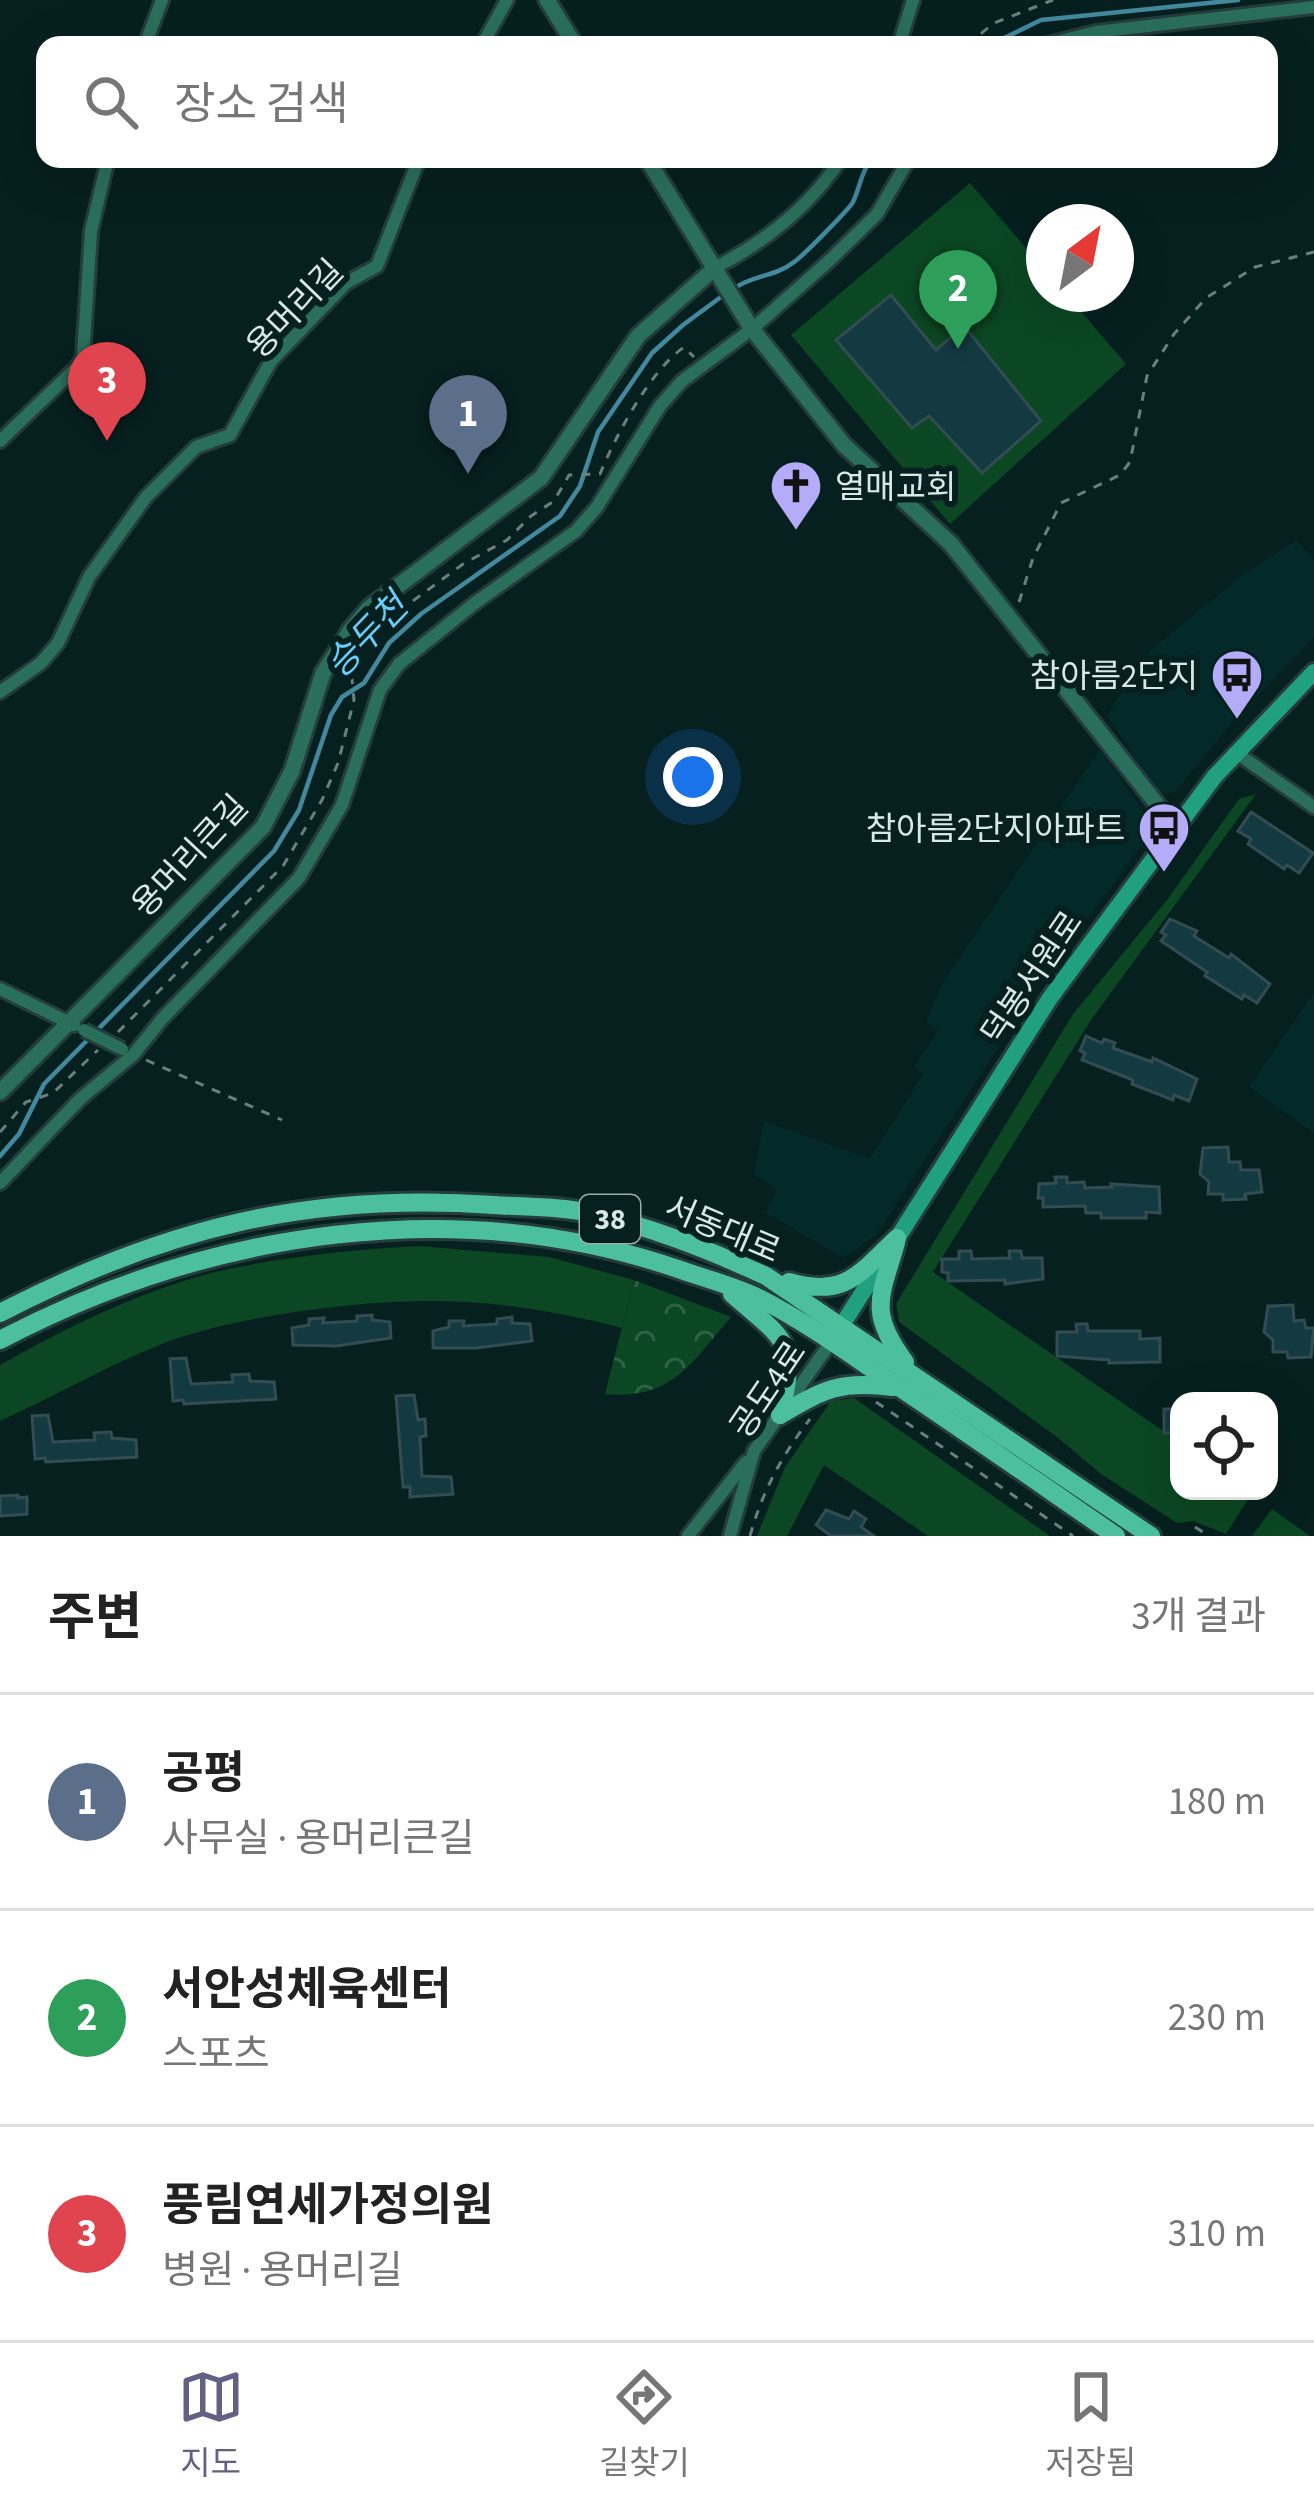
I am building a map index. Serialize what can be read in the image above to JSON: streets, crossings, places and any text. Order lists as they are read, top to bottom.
{
  "streets": {
    "main road": ["덕봉서원로", "38", "서동대로"],
    "street": ["용머리길", "용머리큰길", "공도4로"]
  },
  "crossings": [
    ["덕봉서원로", "서동대로"],
    ["덕봉서원로", "공도4로"],
    ["서동대로", "공도4로"]
  ],
  "water": ["승두천"],
  "places": {
    "church": ["열매교회"],
    "bus stop": ["참아름2단지", "참아름2단지아파트"]
  },
  "north": "top right",
  "page": {
    "search": "장소 검색",
    "pins": ["2", "3", "1"],
    "heading": ["주변", "3개 결과"],
    "list": [
      {
        "mark": "1",
        "name": "공평",
        "note": "사무실 · 용머리큰길",
        "value": "180 m"
      },
      {
        "mark": "2",
        "name": "서안성체육센터",
        "note": "스포츠",
        "value": "230 m"
      },
      {
        "mark": "3",
        "name": "풍림연세가정의원",
        "note": "병원 · 용머리길",
        "value": "310 m"
      }
    ],
    "nav": ["지도", "길찾기", "저장됨"]
  }
}
